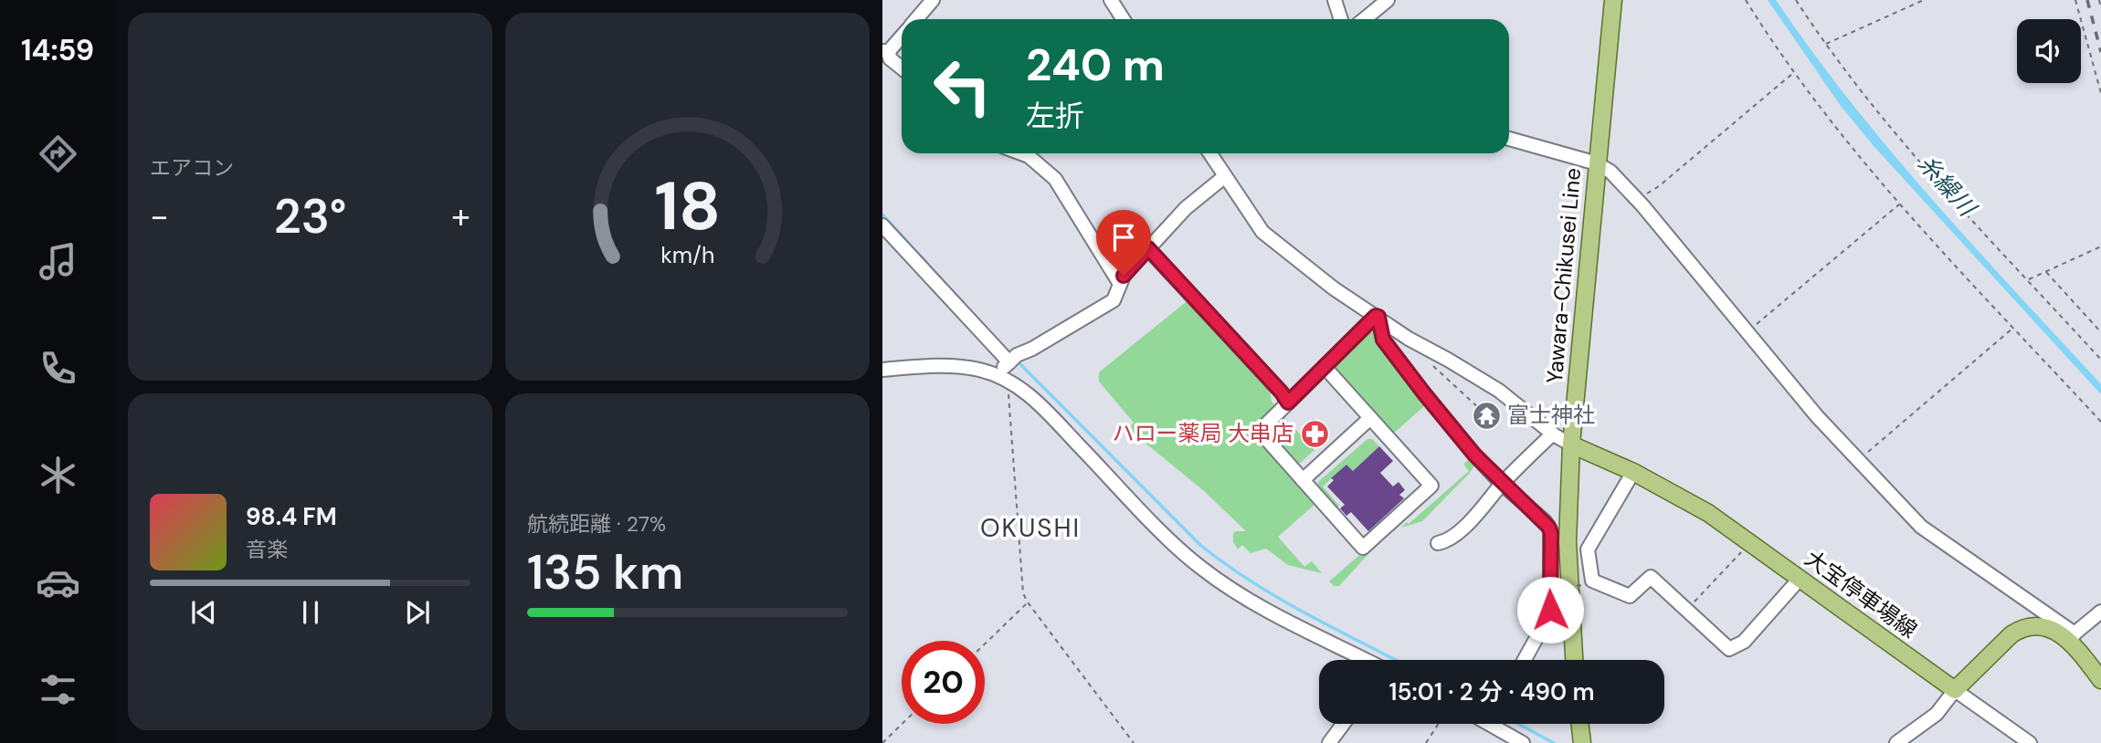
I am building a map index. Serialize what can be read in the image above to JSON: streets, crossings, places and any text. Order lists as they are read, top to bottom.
{
  "streets": {
    "main road": ["Yawara-Chikusei Line", "大宝停車場線"]
  },
  "crossings": [
    ["Yawara-Chikusei Line", "大宝停車場線"]
  ],
  "districts": ["OKUSHI"],
  "water": ["糸繰川"],
  "places": {
    "temple": ["富士神社"],
    "pharmacy": ["ハロー薬局 大串店"]
  },
  "page": {
    "tabs": "14:59",
    "tile": [
      "エアコン",
      ["航続距離 · 27%", "135 km"]
    ],
    "turn": ["240 m", "左折"],
    "heat": ["−", "23°", "+"],
    "song": ["98.4 FM", "音楽"],
    "limit": "20",
    "trip": "15:01 · 2 分 · 490 m",
    "gauge": ["18", "km/h"]
  }
}
